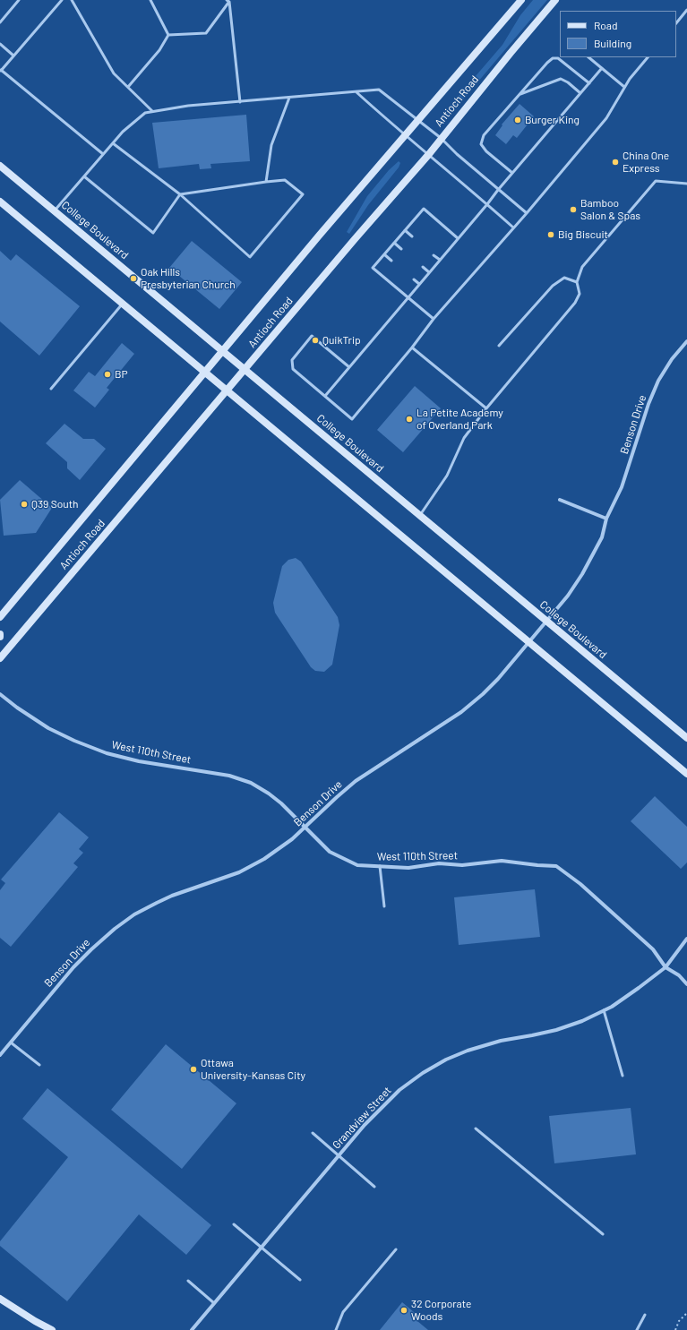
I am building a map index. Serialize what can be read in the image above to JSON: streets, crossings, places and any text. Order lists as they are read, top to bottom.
{
  "streets": {
    "main road": ["Antioch Road", "College Boulevard"],
    "street": ["Benson Drive", "West 110th Street", "Grandview Street"]
  },
  "crossings": [
    ["Antioch Road", "College Boulevard"],
    ["College Boulevard", "Benson Drive"],
    ["Benson Drive", "West 110th Street"],
    ["West 110th Street", "Grandview Street"]
  ],
  "places": [
    "Burger King",
    "China One Express",
    "Bamboo Salon & Spas",
    "Big Biscuit",
    "Oak Hills Presbyterian Church",
    "QuikTrip",
    "BP",
    "La Petite Academy of Overland Park",
    "Q39 South",
    "Ottawa University-Kansas City",
    "32 Corporate Woods"
  ],
  "legend": ["Road", "Building"]
}
